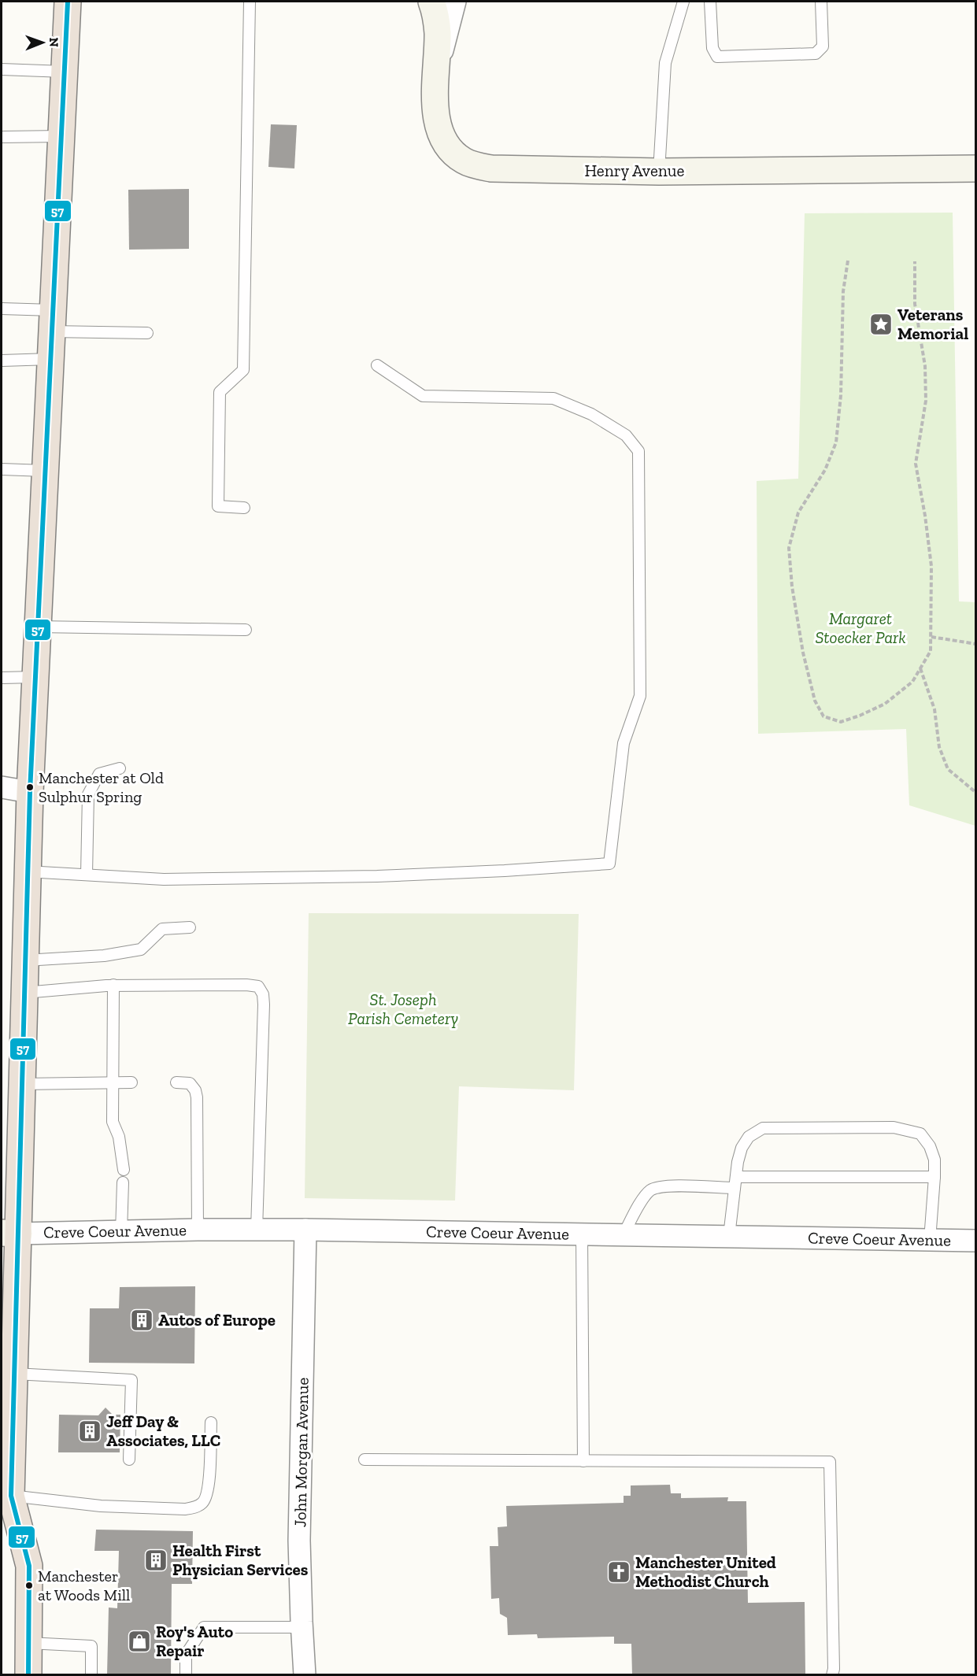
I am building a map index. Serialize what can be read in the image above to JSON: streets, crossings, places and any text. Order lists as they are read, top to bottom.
{
  "streets": {
    "street": ["Henry Avenue", "Creve Coeur Avenue", "John Morgan Avenue"]
  },
  "crossings": [
    ["Creve Coeur Avenue", "John Morgan Avenue"]
  ],
  "parks": ["Margaret Stoecker Park", "St. Joseph Parish Cemetery"],
  "places": {
    "place": ["Veterans Memorial"],
    "other": ["Manchester at Old Sulphur Spring", "Manchester at Woods Mill"],
    "building": ["Autos of Europe", "Jeff Day & Associates, LLC", "Health First Physician Services"],
    "church": ["Manchester United Methodist Church"],
    "shop": ["Roy's Auto Repair"]
  },
  "lines": ["transit line 57"],
  "north": "right"
}
